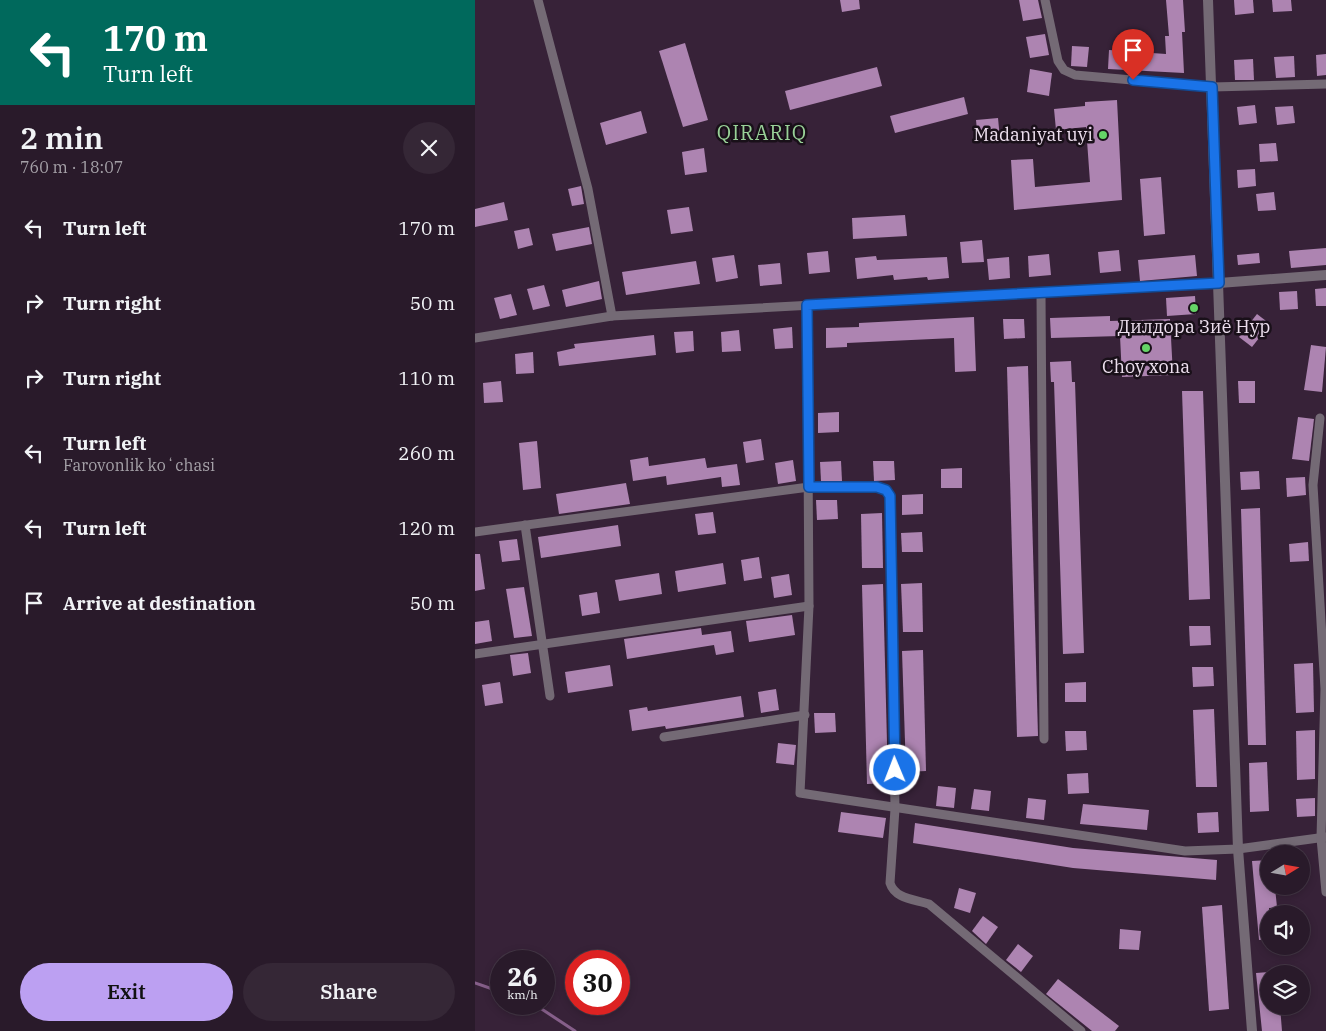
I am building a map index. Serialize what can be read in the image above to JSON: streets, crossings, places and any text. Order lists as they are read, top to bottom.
{
  "districts": ["QIRARIQ"],
  "places": ["Madaniyat uyi", "Дилдора Зиё Нур", "Choy xona"],
  "north": "right",
  "page": {
    "turn": ["170 m", "Turn left"],
    "heading": ["2 min", "760 m · 18:07"],
    "list": [
      {
        "name": "Turn left",
        "value": "170 m"
      },
      {
        "name": "Turn right",
        "value": "50 m"
      },
      {
        "name": "Turn right",
        "value": "110 m"
      },
      {
        "name": "Turn left",
        "note": "Farovonlik koʻchasi",
        "value": "260 m"
      },
      {
        "name": "Turn left",
        "value": "120 m"
      },
      {
        "name": "Arrive at destination",
        "value": "50 m"
      }
    ],
    "speed": "26 km/h",
    "limit": "30",
    "buttons": ["Exit", "Share"]
  }
}
